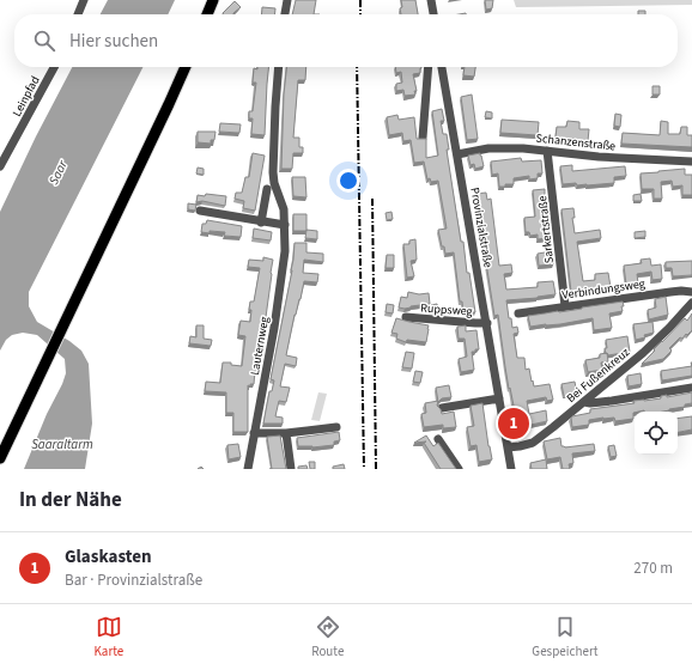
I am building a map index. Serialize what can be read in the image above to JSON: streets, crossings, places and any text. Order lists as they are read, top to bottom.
{
  "streets": {
    "street": [
      "Leinpfad",
      "Schanzenstraße",
      "Provinzialstraße",
      "Sarkertstraße",
      "Verbindungsweg",
      "Ruppsweg",
      "Lauternweg",
      "Bei Fußenkreuz"
    ]
  },
  "crossings": [
    ["Schanzenstraße", "Provinzialstraße"],
    ["Schanzenstraße", "Sarkertstraße"],
    ["Provinzialstraße", "Ruppsweg"],
    ["Provinzialstraße", "Bei Fußenkreuz"],
    ["Sarkertstraße", "Verbindungsweg"]
  ],
  "water": ["Saar", "Saaraltarm"],
  "page": {
    "search": "Hier suchen",
    "pins": "1",
    "heading": "In der Nähe",
    "list": [
      {
        "mark": "1",
        "name": "Glaskasten",
        "note": "Bar · Provinzialstraße",
        "value": "270 m"
      }
    ],
    "nav": ["Karte", "Route", "Gespeichert"]
  }
}
